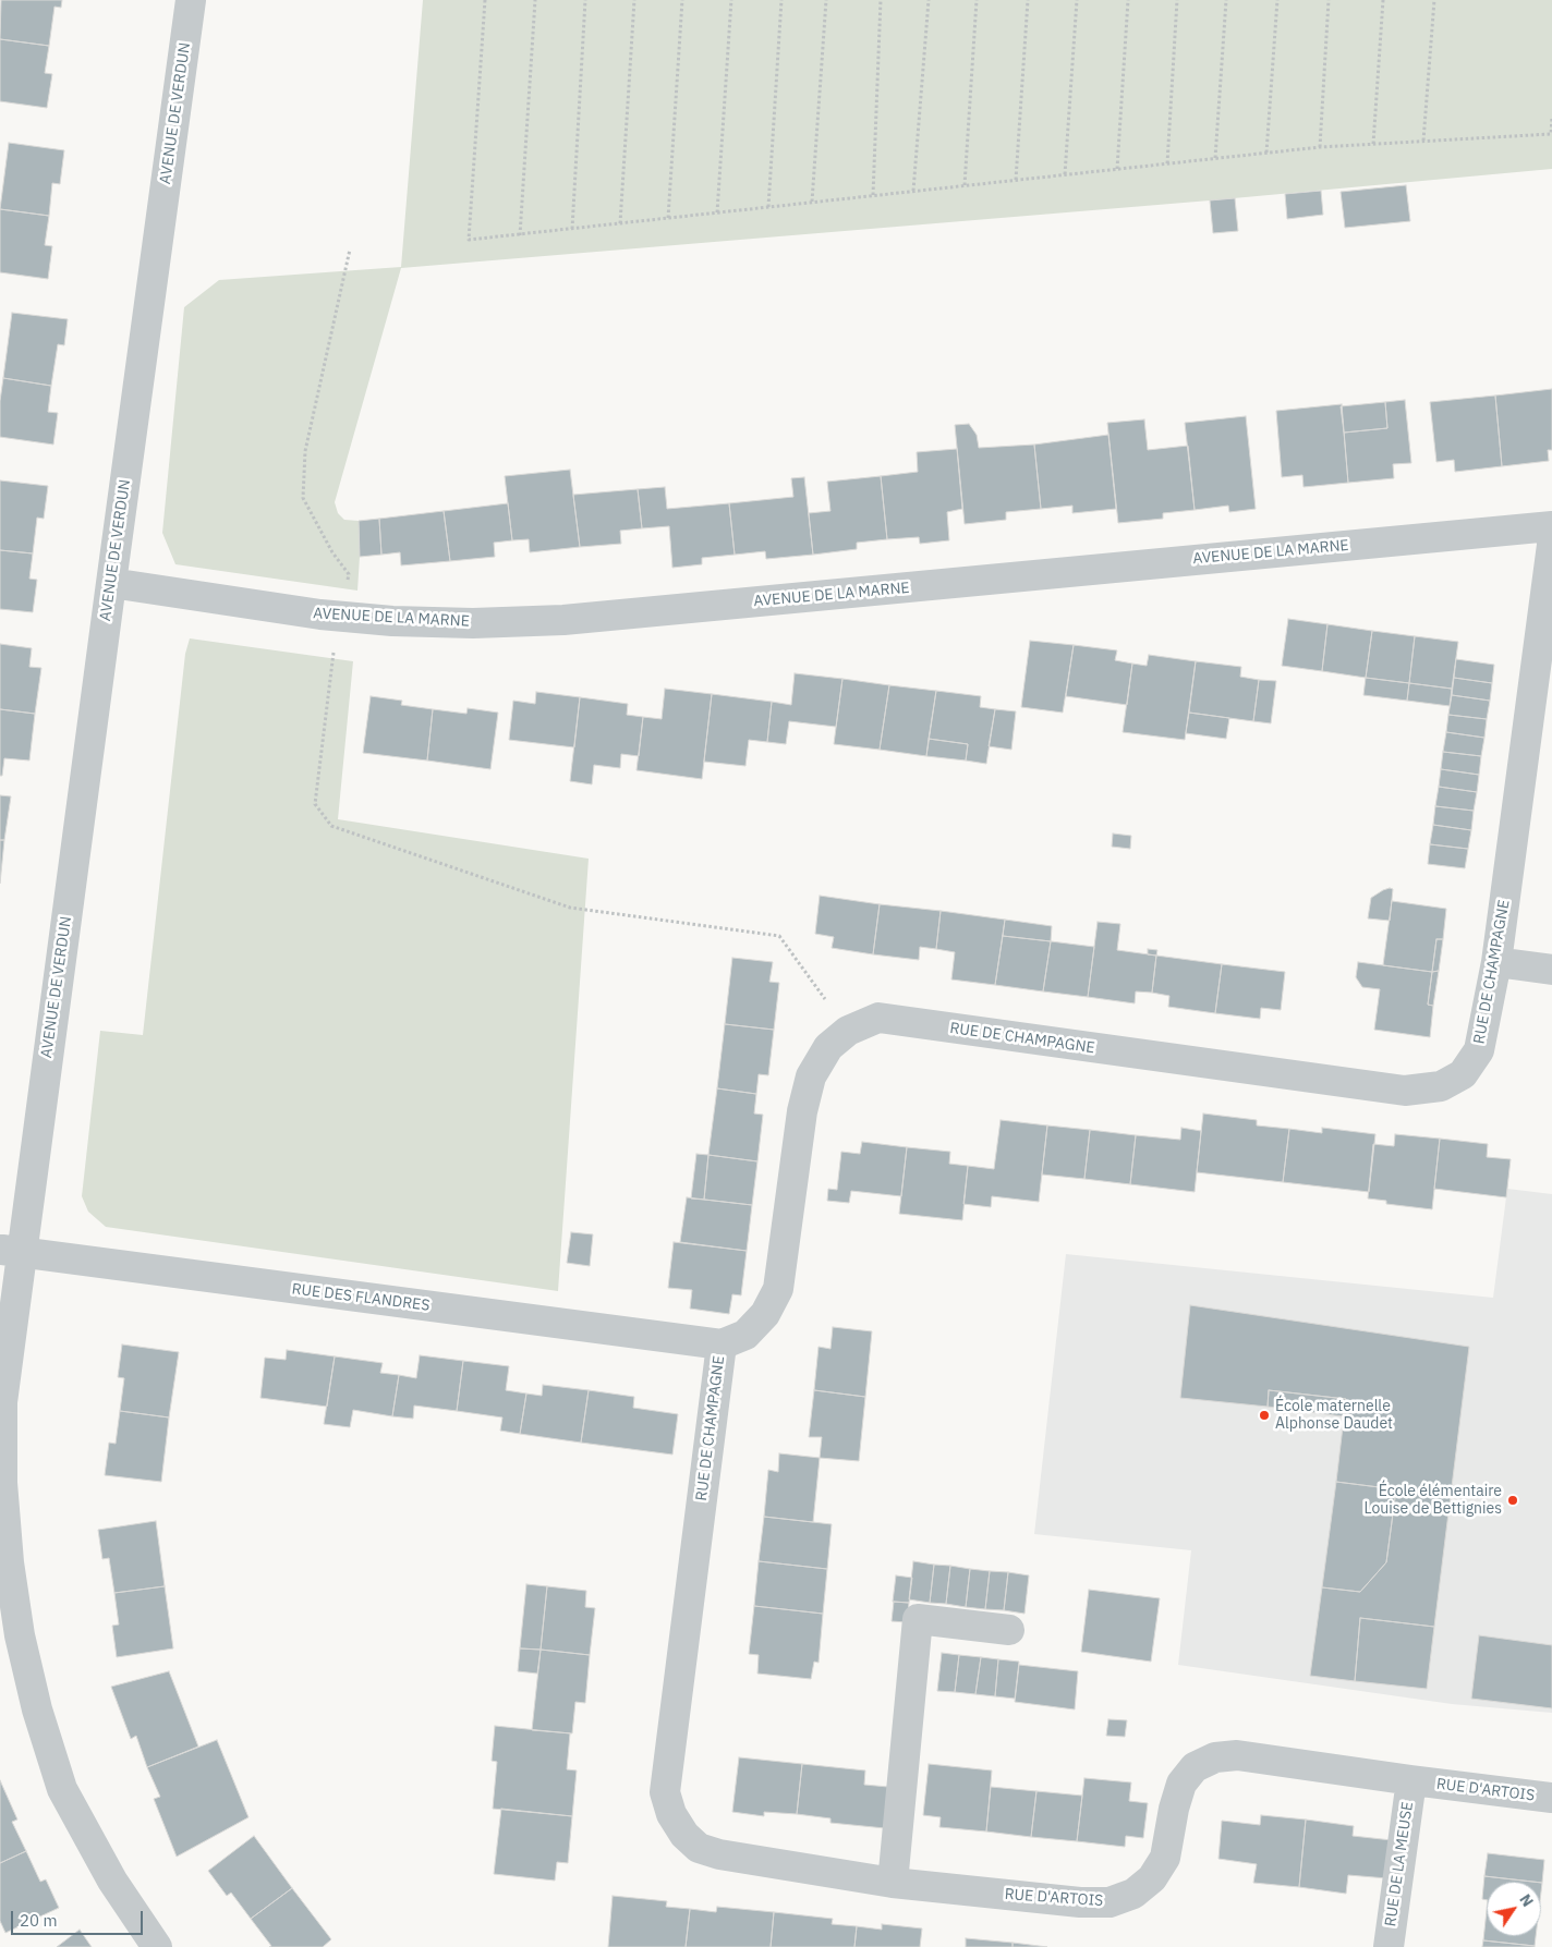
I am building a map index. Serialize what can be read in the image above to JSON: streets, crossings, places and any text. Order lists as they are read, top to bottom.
{
  "streets": {
    "street": [
      "AVENUE DE VERDUN",
      "AVENUE DE LA MARNE",
      "RUE DE CHAMPAGNE",
      "RUE DES FLANDRES",
      "RUE D'ARTOIS",
      "RUE DE LA MEUSE"
    ]
  },
  "crossings": [
    ["AVENUE DE VERDUN", "AVENUE DE LA MARNE"],
    ["AVENUE DE VERDUN", "RUE DES FLANDRES"],
    ["RUE DE CHAMPAGNE", "RUE DES FLANDRES"],
    ["RUE DE CHAMPAGNE", "RUE D'ARTOIS"],
    ["RUE D'ARTOIS", "RUE DE LA MEUSE"]
  ],
  "places": ["École maternelle Alphonse Daudet", "École élémentaire Louise de Bettignies"],
  "scale_bar": "20 m",
  "north": "top right"
}
